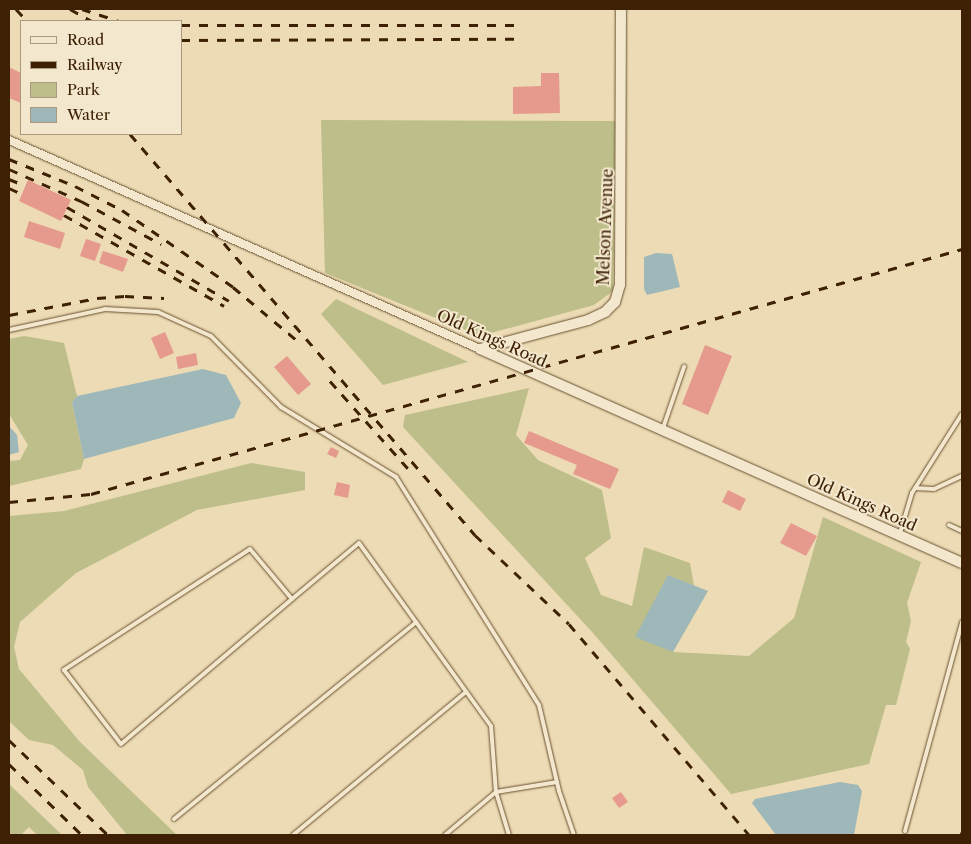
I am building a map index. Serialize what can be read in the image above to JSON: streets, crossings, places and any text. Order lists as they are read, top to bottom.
{
  "streets": {
    "street": ["Melson Avenue", "Old Kings Road"]
  },
  "crossings": [
    ["Melson Avenue", "Old Kings Road"]
  ],
  "legend": [
    "Road",
    "Railway",
    "Park",
    "Water"
  ]
}
